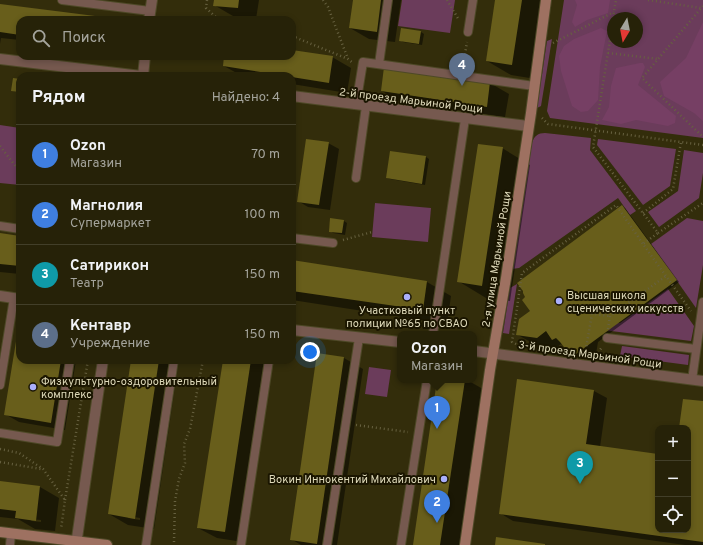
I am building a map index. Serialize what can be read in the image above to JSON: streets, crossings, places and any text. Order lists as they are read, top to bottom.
{
  "streets": {
    "street": ["2-й проезд Марьиной Рощи", "2-я улица Марьиной Рощи", "3-й проезд Марьиной Рощи"]
  },
  "crossings": [
    ["2-й проезд Марьиной Рощи", "2-я улица Марьиной Рощи"],
    ["2-я улица Марьиной Рощи", "3-й проезд Марьиной Рощи"]
  ],
  "places": [
    "Участковый пункт полиции №65 по СВАО",
    "Высшая школа сценических искусств",
    "Физкультурно-оздоровительный комплекс",
    "Вокин Иннокентий Михайлович"
  ],
  "north": "bottom",
  "page": {
    "search": "Поиск",
    "pins": [
      "4",
      "1",
      "3",
      "2"
    ],
    "heading": ["Рядом", "Найдено: 4"],
    "list": [
      {
        "mark": "1",
        "name": "Ozon",
        "note": "Магазин",
        "value": "70 m"
      },
      {
        "mark": "2",
        "name": "Магнолия",
        "note": "Супермаркет",
        "value": "100 m"
      },
      {
        "mark": "3",
        "name": "Сатирикон",
        "note": "Театр",
        "value": "150 m"
      },
      {
        "mark": "4",
        "name": "Кентавр",
        "note": "Учреждение",
        "value": "150 m"
      }
    ],
    "popup": ["Ozon", "Магазин"],
    "map_buttons": ["+", "−"]
  }
}
